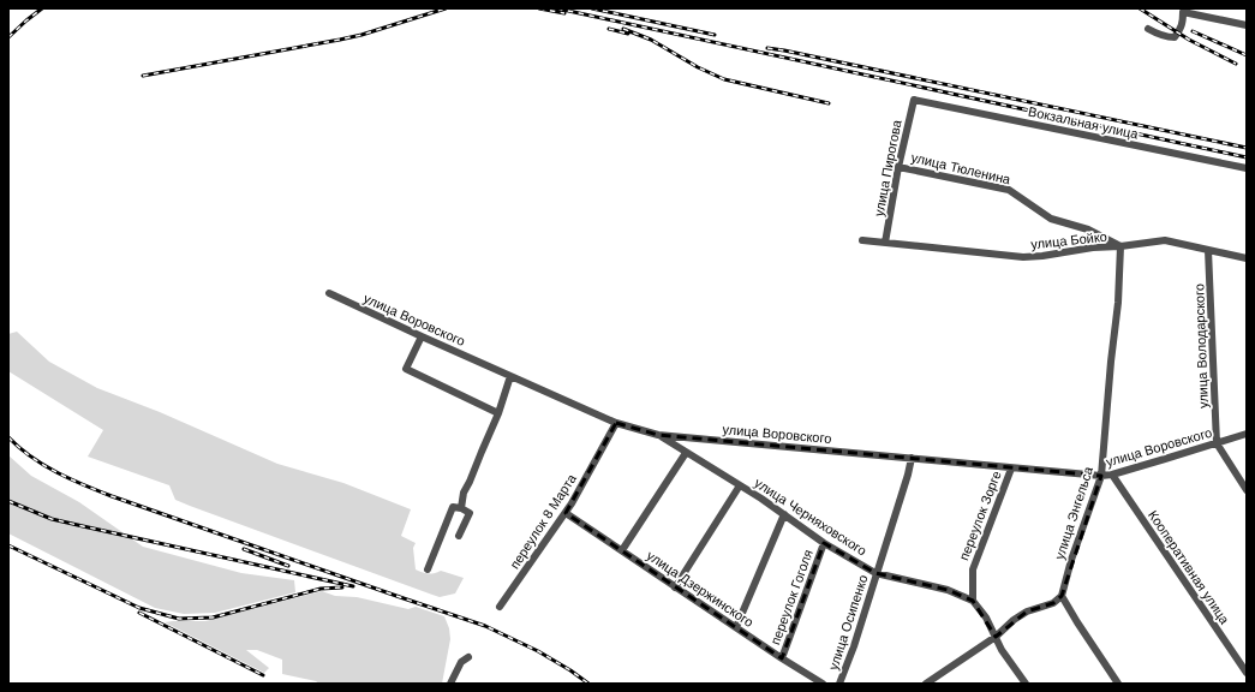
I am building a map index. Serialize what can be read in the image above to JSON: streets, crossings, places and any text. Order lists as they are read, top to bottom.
{
  "streets": {
    "street": [
      "Вокзальная улица",
      "улица Пирогова",
      "улица Тюленина",
      "улица Бойко",
      "улица Воровского",
      "улица Володарского",
      "улица Энгельса",
      "переулок Зорге",
      "улица Черняховского",
      "переулок 8 Марта",
      "Кооперативная улица",
      "улица Дзержинского",
      "переулок Гоголя",
      "улица Осипенко"
    ]
  },
  "crossings": [
    ["Вокзальная улица", "улица Пирогова"],
    ["улица Пирогова", "улица Тюленина"],
    ["улица Пирогова", "улица Бойко"],
    ["улица Тюленина", "улица Бойко"],
    ["улица Тюленина", "улица Энгельса"],
    ["улица Бойко", "улица Володарского"],
    ["улица Бойко", "улица Энгельса"],
    ["улица Воровского", "улица Володарского"],
    ["улица Воровского", "улица Энгельса"],
    ["улица Воровского", "переулок Зорге"],
    ["улица Воровского", "улица Черняховского"],
    ["улица Воровского", "переулок 8 Марта"],
    ["улица Воровского", "Кооперативная улица"],
    ["улица Воровского", "улица Осипенко"],
    ["переулок Зорге", "улица Черняховского"],
    ["улица Черняховского", "переулок Гоголя"],
    ["улица Черняховского", "улица Осипенко"],
    ["переулок 8 Марта", "улица Дзержинского"],
    ["улица Дзержинского", "переулок Гоголя"]
  ]
}
